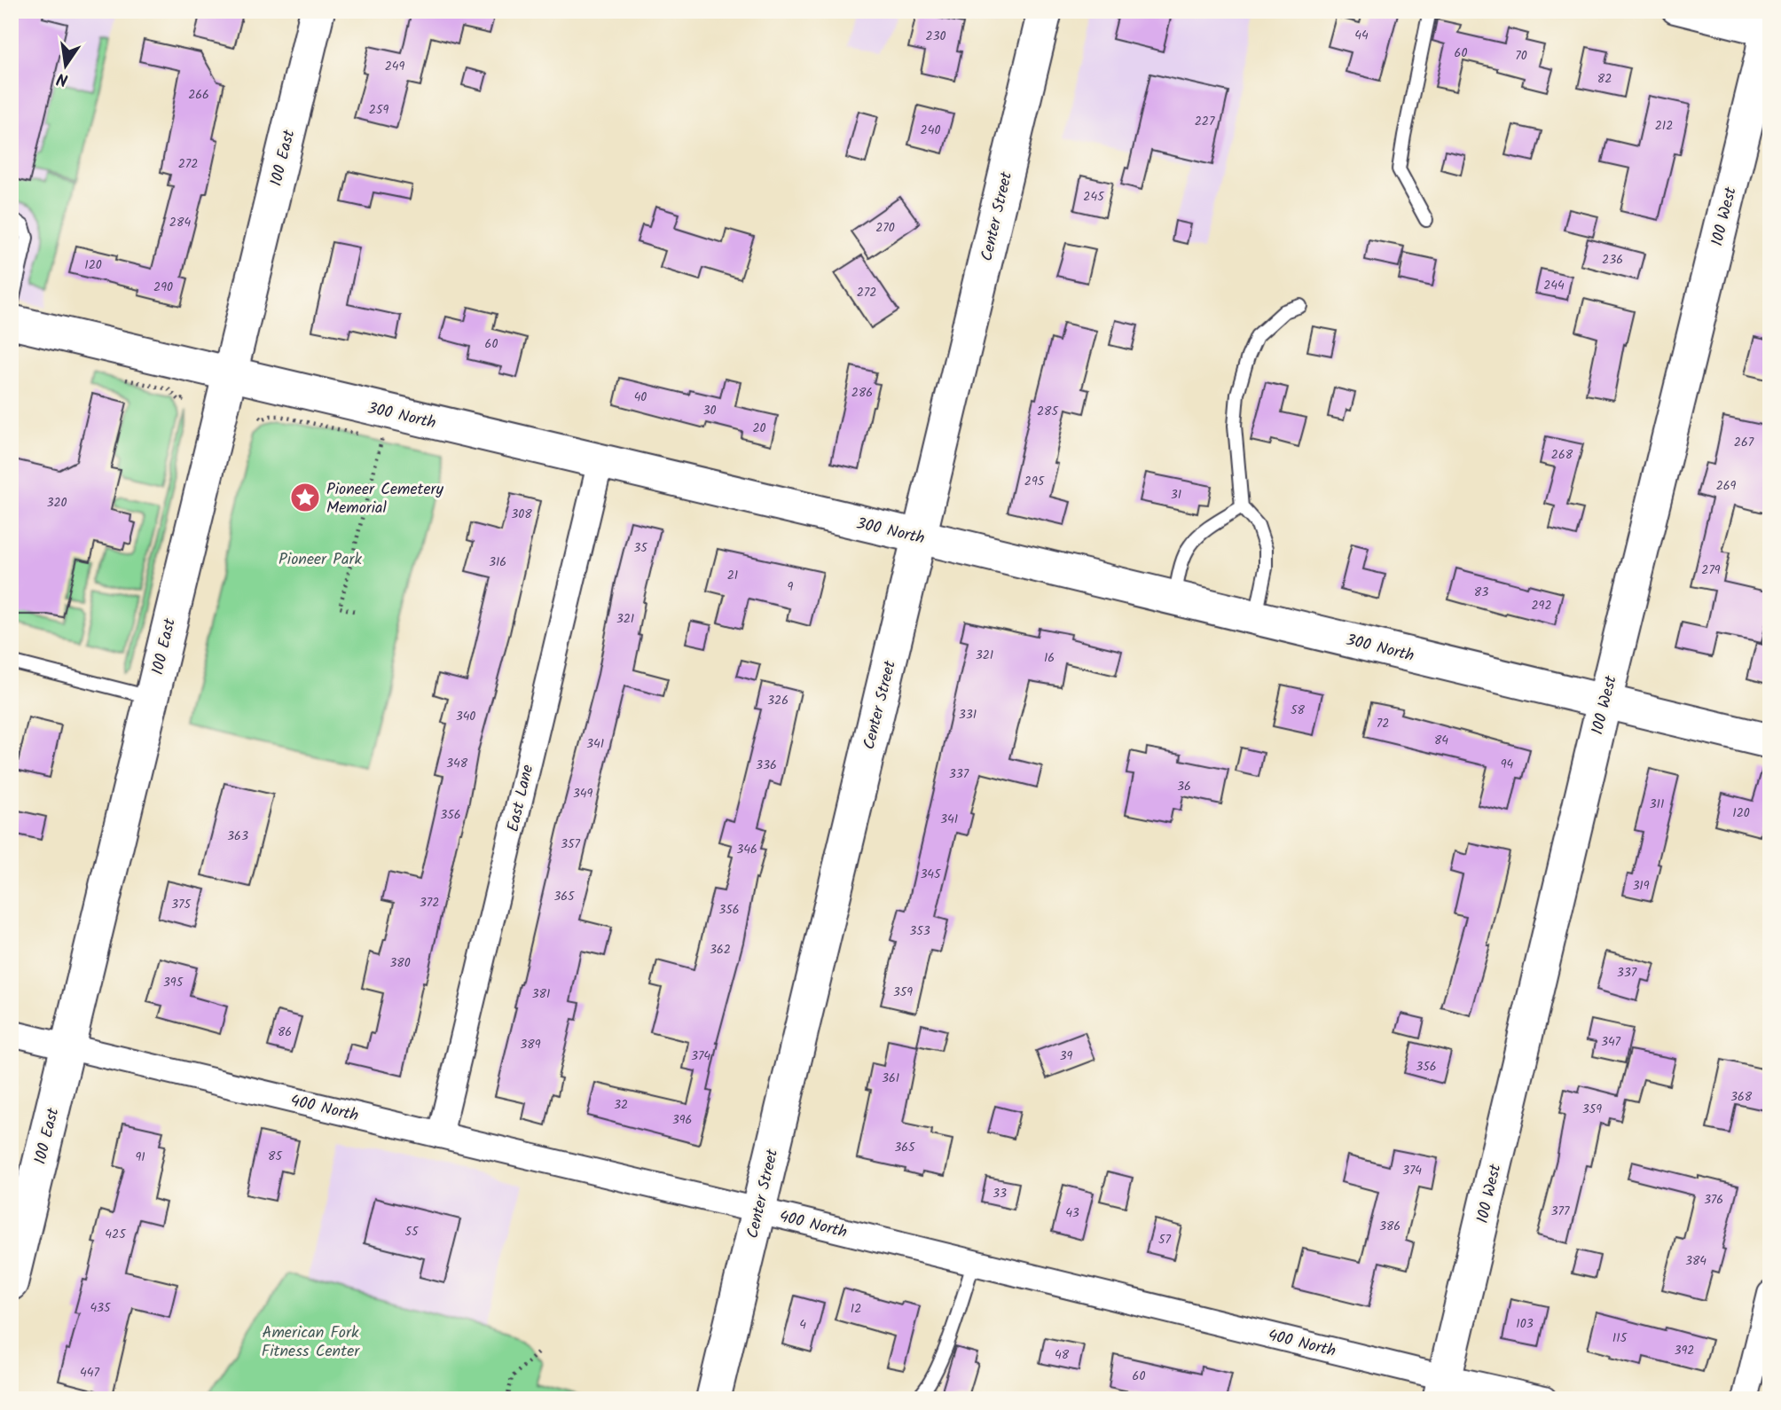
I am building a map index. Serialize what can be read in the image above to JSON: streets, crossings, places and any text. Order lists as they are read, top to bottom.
{
  "streets": {
    "street": [
      "100 East",
      "Center Street",
      "100 West",
      "300 North",
      "East Lane",
      "400 North"
    ]
  },
  "crossings": [
    ["100 East", "300 North"],
    ["100 East", "400 North"],
    ["Center Street", "300 North"],
    ["Center Street", "400 North"],
    ["100 West", "300 North"],
    ["100 West", "400 North"],
    ["300 North", "East Lane"],
    ["East Lane", "400 North"]
  ],
  "parks": ["Pioneer Park", "American Fork Fitness Center"],
  "places": {
    "place": ["Pioneer Cemetery Memorial"]
  },
  "house_numbers": [
    "44",
    "230",
    "60",
    "70",
    "249",
    "82",
    "266",
    "259",
    "227",
    "212",
    "240",
    "272",
    "245",
    "284",
    "270",
    "236",
    "120",
    "244",
    "290",
    "272",
    "60",
    "286",
    "40",
    "30",
    "285",
    "20",
    "267",
    "268",
    "295",
    "269",
    "31",
    "320",
    "308",
    "35",
    "316",
    "279",
    "21",
    "9",
    "83",
    "292",
    "321",
    "321",
    "16",
    "326",
    "58",
    "331",
    "340",
    "72",
    "84",
    "341",
    "348",
    "94",
    "336",
    "337",
    "36",
    "349",
    "311",
    "120",
    "356",
    "341",
    "363",
    "357",
    "346",
    "345",
    "319",
    "365",
    "372",
    "375",
    "356",
    "353",
    "362",
    "380",
    "337",
    "395",
    "359",
    "381",
    "86",
    "347",
    "389",
    "374",
    "39",
    "356",
    "361",
    "368",
    "32",
    "359",
    "396",
    "365",
    "85",
    "91",
    "374",
    "33",
    "376",
    "377",
    "43",
    "386",
    "55",
    "425",
    "57",
    "384",
    "435",
    "12",
    "103",
    "4",
    "115",
    "392",
    "48",
    "447",
    "60"
  ],
  "north": "bottom"
}
